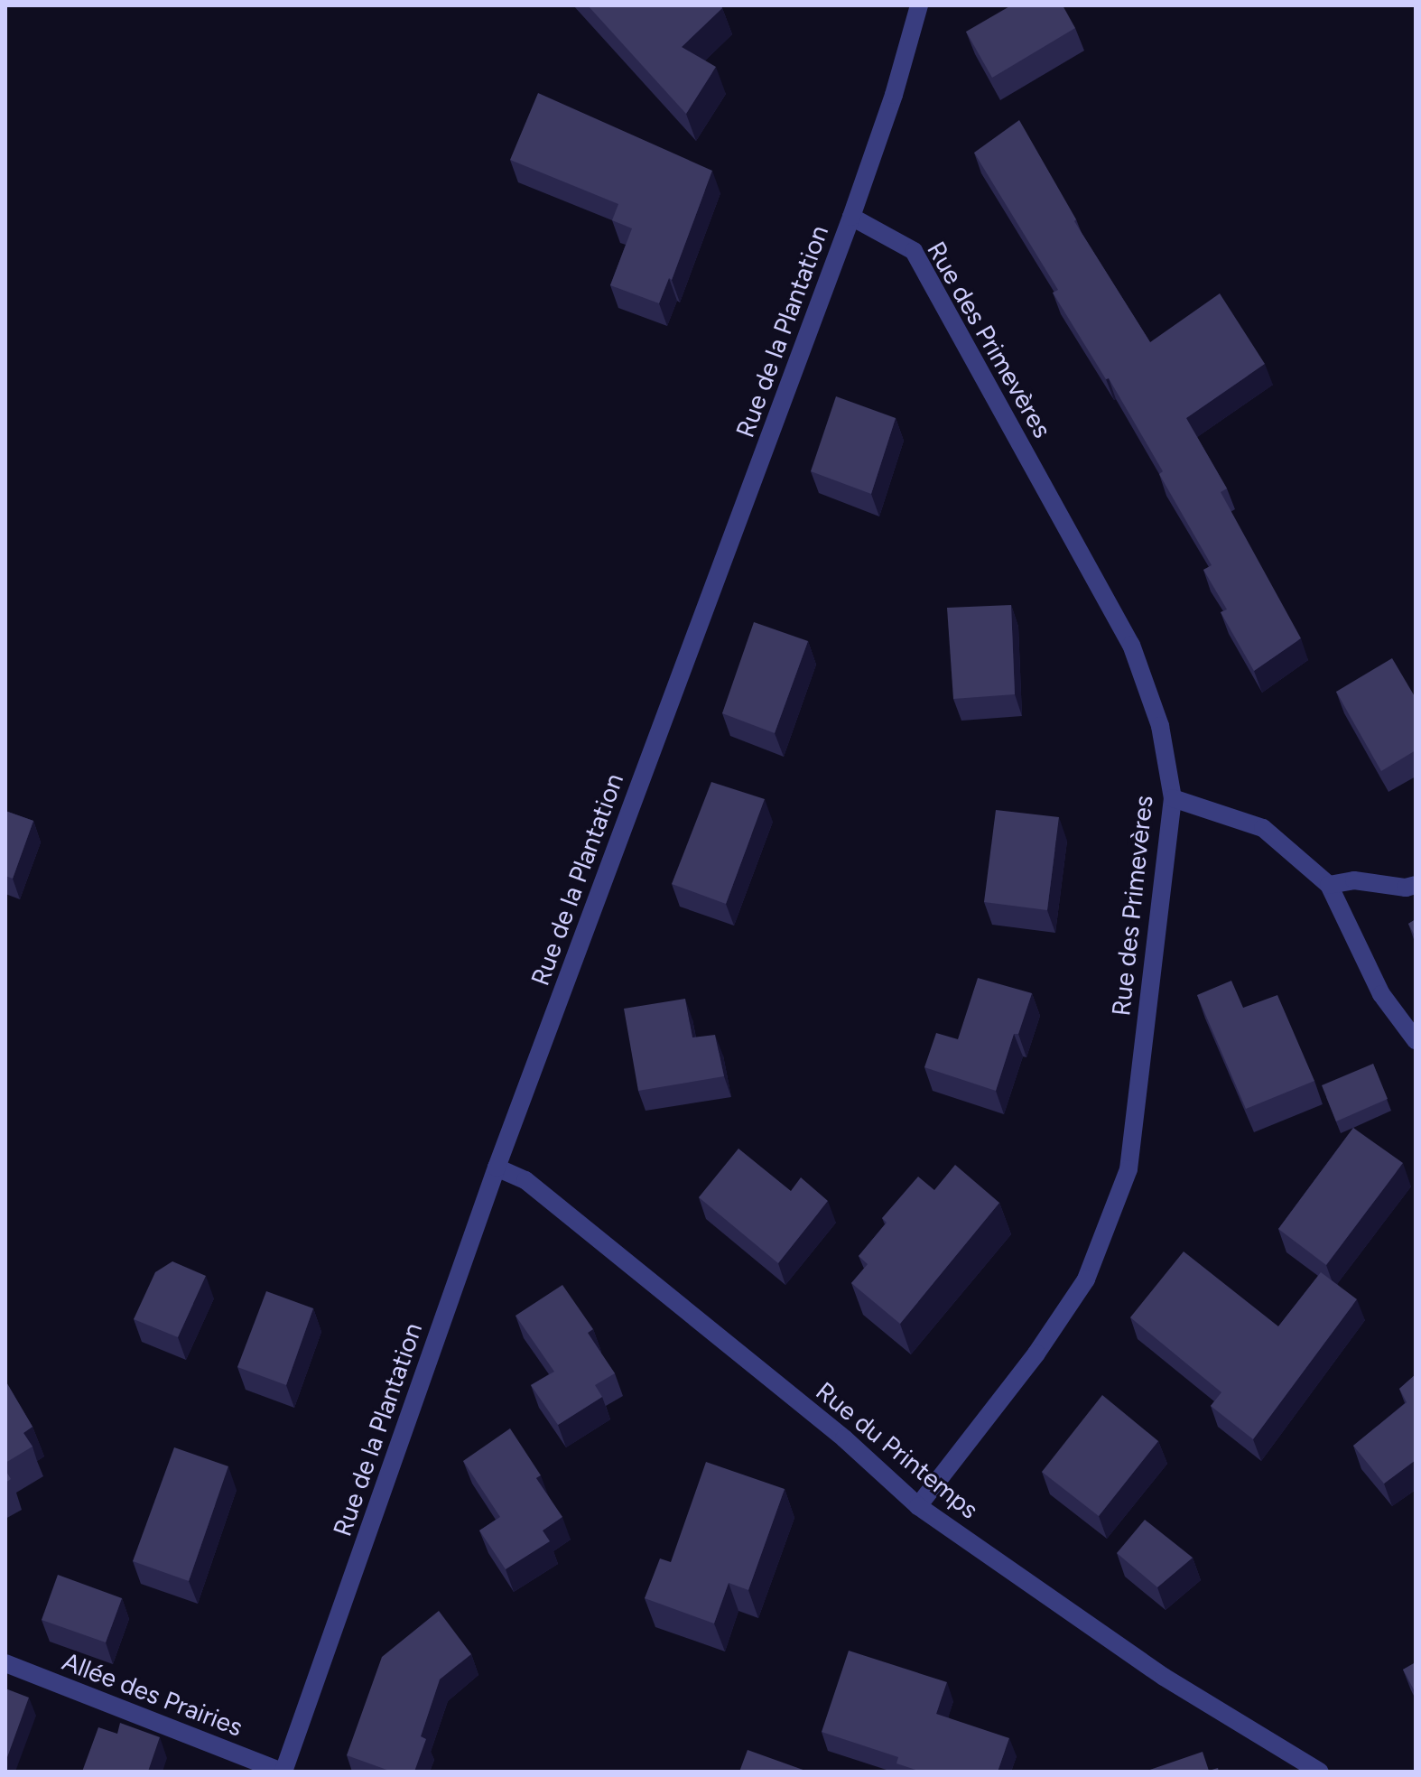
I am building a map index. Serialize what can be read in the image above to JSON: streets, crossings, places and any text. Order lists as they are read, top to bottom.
{
  "streets": {
    "street": [
      "Rue de la Plantation",
      "Rue des Primevères",
      "Rue du Printemps",
      "Allée des Prairies"
    ]
  },
  "crossings": [
    ["Rue de la Plantation", "Rue des Primevères"],
    ["Rue de la Plantation", "Rue du Printemps"],
    ["Rue de la Plantation", "Allée des Prairies"],
    ["Rue des Primevères", "Rue du Printemps"]
  ]
}
